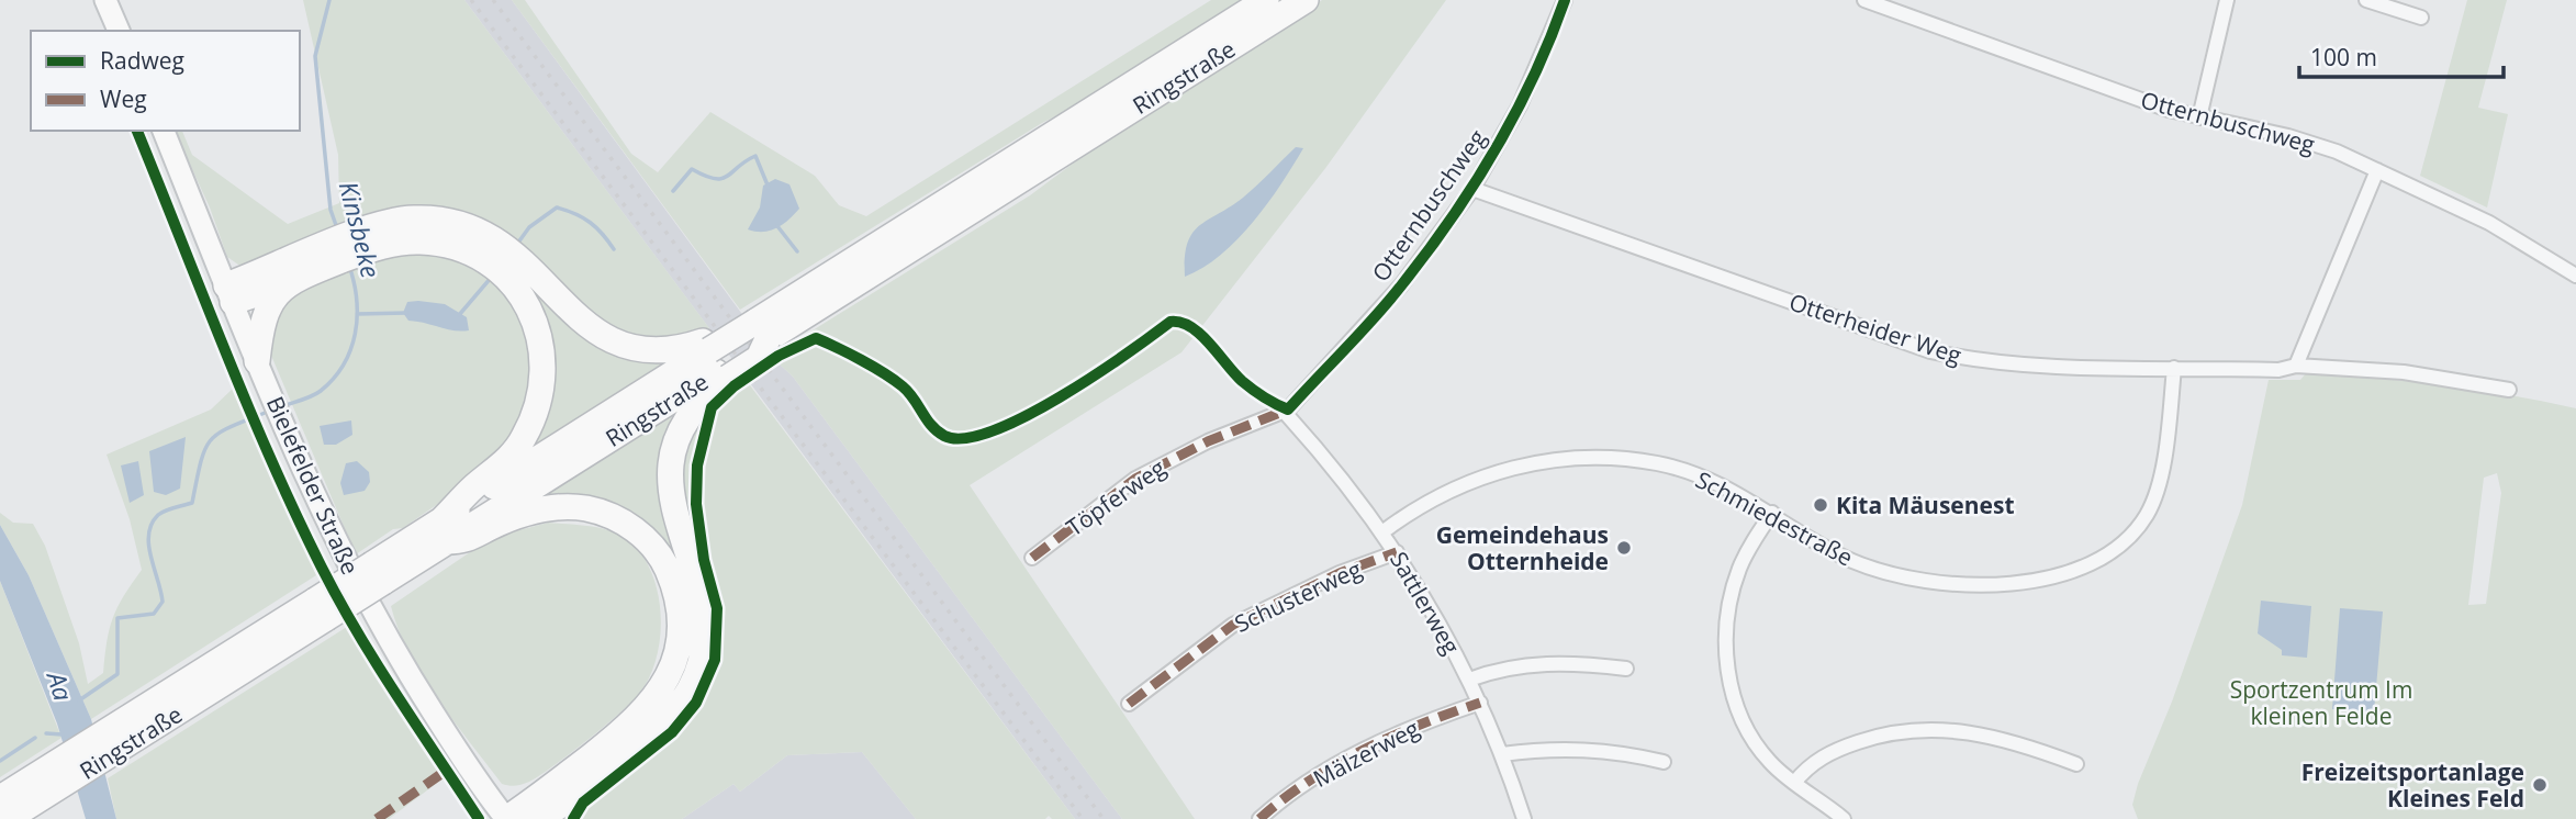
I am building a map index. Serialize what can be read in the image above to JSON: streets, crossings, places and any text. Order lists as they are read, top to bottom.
{
  "streets": {
    "highway": ["Ringstraße"],
    "main road": ["Bielefelder Straße"],
    "street": [
      "Otternbuschweg",
      "Otterheider Weg",
      "Töpferweg",
      "Schmiedestraße",
      "Schusterweg",
      "Sattlerweg",
      "Mälzerweg"
    ]
  },
  "crossings": [
    ["Otternbuschweg", "Otterheider Weg"],
    ["Otternbuschweg", "Töpferweg"],
    ["Otternbuschweg", "Sattlerweg"],
    ["Otterheider Weg", "Schmiedestraße"],
    ["Töpferweg", "Sattlerweg"],
    ["Schmiedestraße", "Sattlerweg"],
    ["Schusterweg", "Sattlerweg"],
    ["Sattlerweg", "Mälzerweg"]
  ],
  "water": ["Kinsbeke", "Aa"],
  "parks": ["Sportzentrum Im kleinen Felde"],
  "places": ["Kita Mäusenest", "Gemeindehaus Otternheide", "Freizeitsportanlage Kleines Feld"],
  "legend": ["Radweg", "Weg"],
  "scale_bar": "100 m"
}
